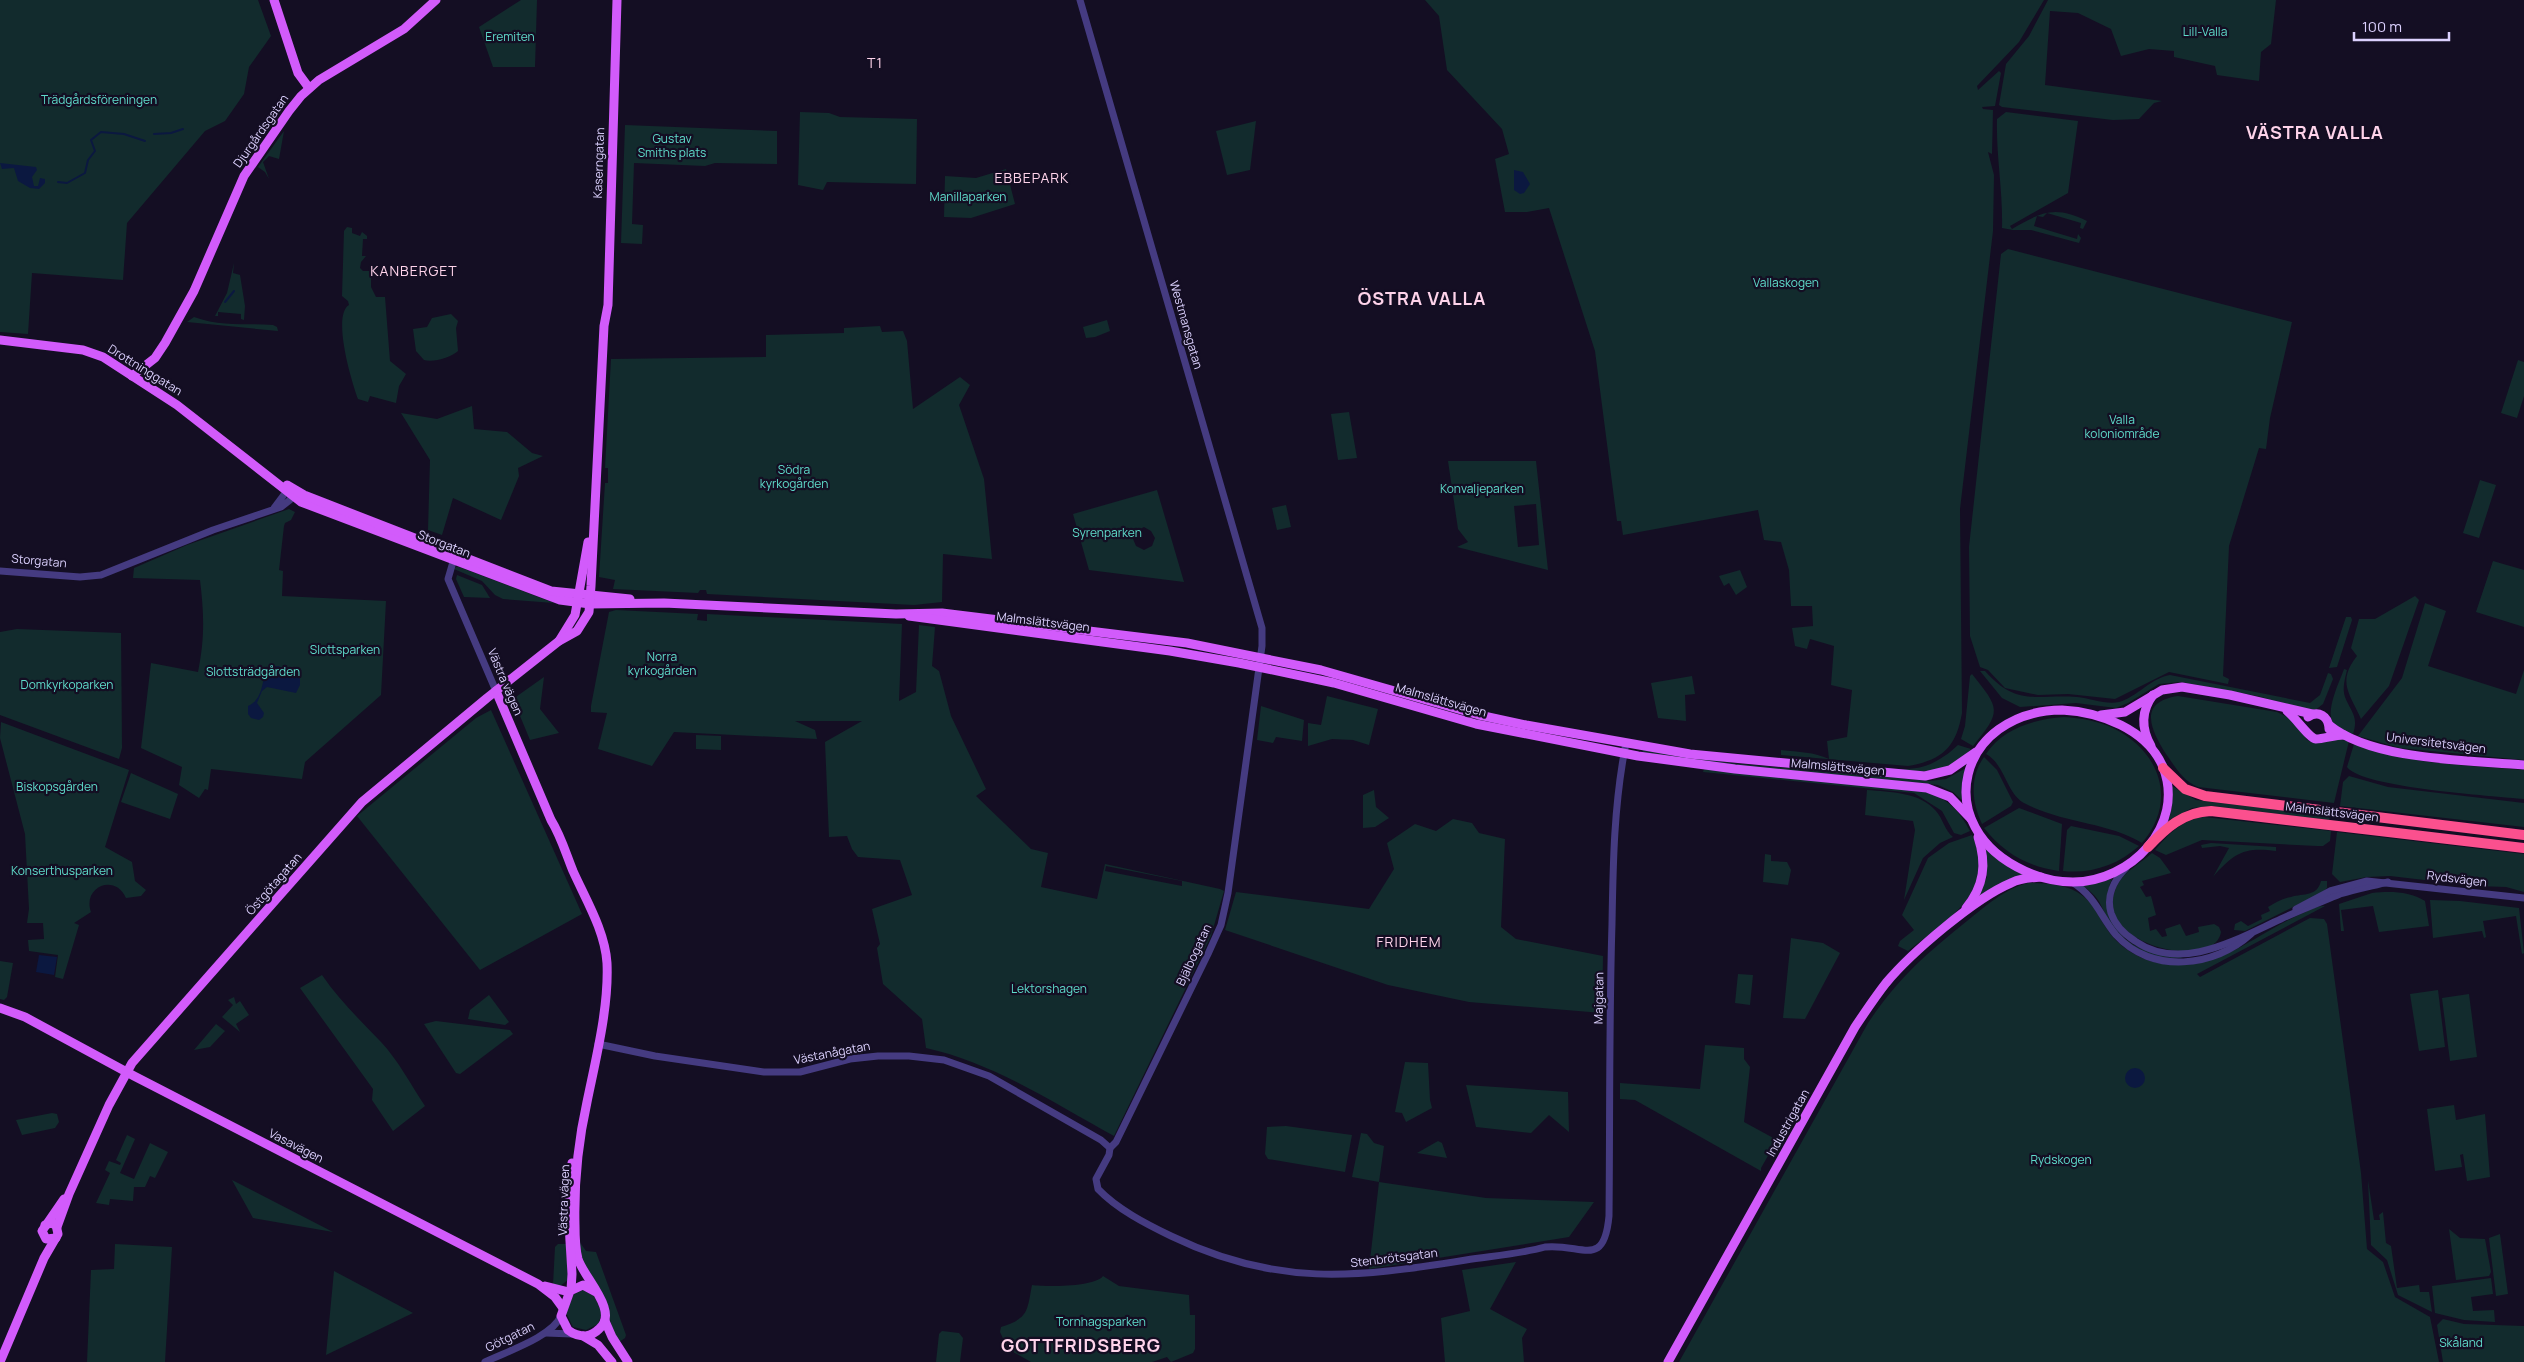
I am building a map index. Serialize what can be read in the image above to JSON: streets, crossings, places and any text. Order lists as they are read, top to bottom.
{
  "streets": {
    "highway": ["Malmslättsvägen"],
    "main road": [
      "Djurgårdsgatan",
      "Kaserngatan",
      "Drottninggatan",
      "Storgatan",
      "Västra vägen",
      "Universitetsvägen",
      "Östgötagatan",
      "Industrigatan",
      "Vasavägen"
    ],
    "street": [
      "Westmansgatan",
      "Rydsvägen",
      "Bjälbogatan",
      "Majgatan",
      "Västanågatan",
      "Stenbrötsgatan",
      "Götgatan"
    ]
  },
  "crossings": [
    ["Djurgårdsgatan", "Drottninggatan"],
    ["Kaserngatan", "Storgatan"],
    ["Kaserngatan", "Malmslättsvägen"],
    ["Kaserngatan", "Östgötagatan"],
    ["Westmansgatan", "Malmslättsvägen"],
    ["Westmansgatan", "Bjälbogatan"],
    ["Drottninggatan", "Storgatan"],
    ["Storgatan", "Malmslättsvägen"],
    ["Storgatan", "Västra vägen"],
    ["Storgatan", "Östgötagatan"],
    ["Malmslättsvägen", "Östgötagatan"],
    ["Malmslättsvägen", "Bjälbogatan"],
    ["Malmslättsvägen", "Majgatan"],
    ["Västra vägen", "Östgötagatan"],
    ["Västra vägen", "Västanågatan"],
    ["Västra vägen", "Vasavägen"],
    ["Västra vägen", "Götgatan"],
    ["Östgötagatan", "Vasavägen"],
    ["Bjälbogatan", "Västanågatan"],
    ["Bjälbogatan", "Stenbrötsgatan"],
    ["Majgatan", "Stenbrötsgatan"],
    ["Vasavägen", "Götgatan"]
  ],
  "districts": [
    "T1",
    "VÄSTRA VALLA",
    "EBBEPARK",
    "KANBERGET",
    "ÖSTRA VALLA",
    "FRIDHEM",
    "GOTTFRIDSBERG"
  ],
  "parks": [
    "Lill-Valla",
    "Eremiten",
    "Trädgårdsföreningen",
    "Gustav Smiths plats",
    "Manillaparken",
    "Vallaskogen",
    "Valla koloniområde",
    "Södra kyrkogården",
    "Konvaljeparken",
    "Syrenparken",
    "Slottsparken",
    "Norra kyrkogården",
    "Slottsträdgården",
    "Domkyrkoparken",
    "Biskopsgården",
    "Konserthusparken",
    "Lektorshagen",
    "Rydskogen",
    "Tornhagsparken",
    "Skåland"
  ],
  "scale_bar": "100 m"
}
